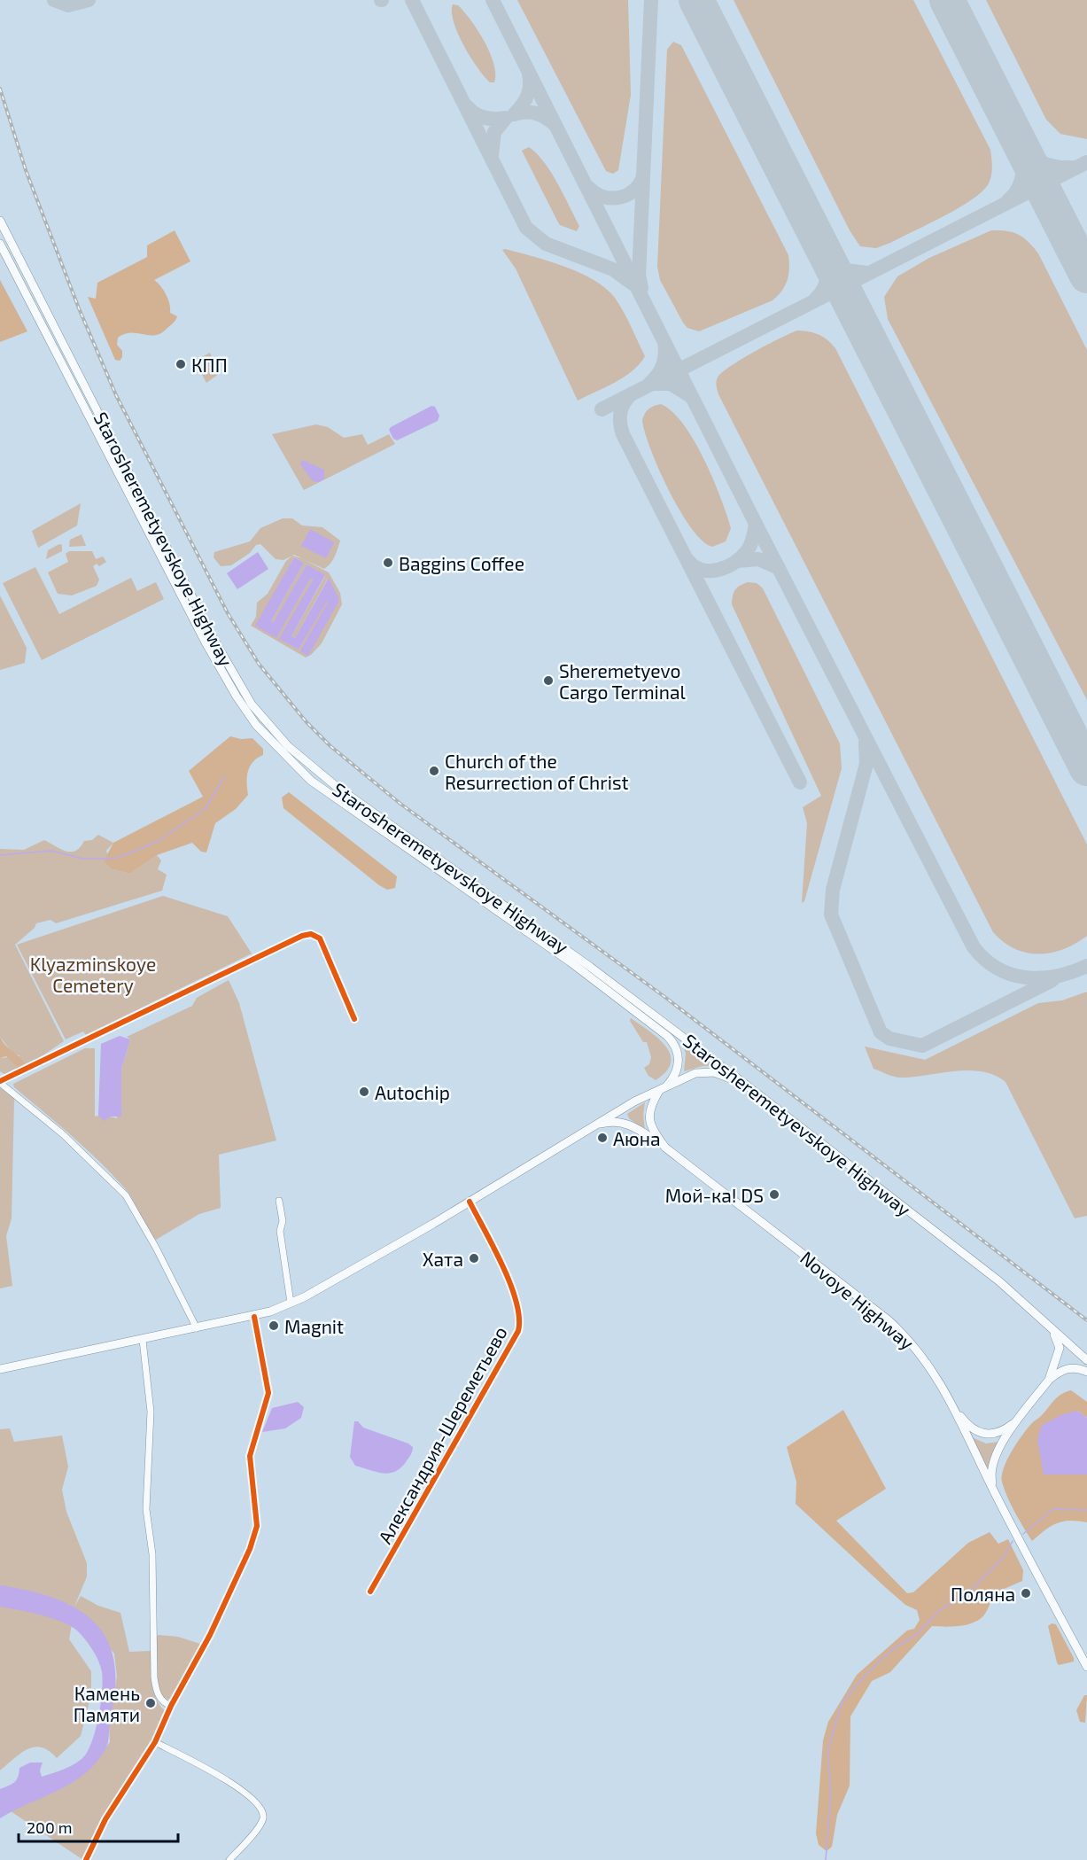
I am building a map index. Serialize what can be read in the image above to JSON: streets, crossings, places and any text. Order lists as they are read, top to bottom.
{
  "streets": {
    "main road": ["Starosheremetyevskoye Highway", "Novoye Highway"],
    "street": ["Александрия-Шереметьево"]
  },
  "parks": ["Klyazminskoye Cemetery"],
  "places": [
    "КПП",
    "Baggins Coffee",
    "Sheremetyevo Cargo Terminal",
    "Church of the Resurrection of Christ",
    "Autochip",
    "Аюна",
    "Мой-ка! DS",
    "Хата",
    "Magnit",
    "Поляна",
    "Камень Памяти"
  ],
  "scale_bar": "200 m"
}
